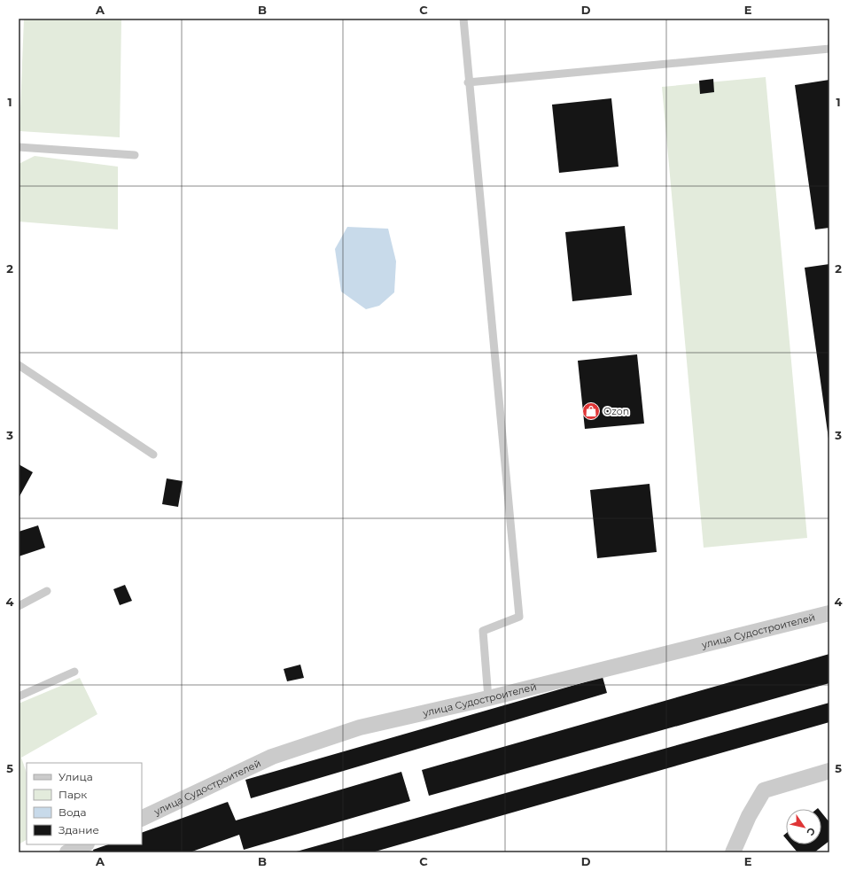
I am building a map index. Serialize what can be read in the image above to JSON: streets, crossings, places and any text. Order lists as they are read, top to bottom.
{
  "streets": {
    "street": ["улица Судостроителей"]
  },
  "places": {
    "shop": ["Ozon"]
  },
  "legend": [
    "Улица",
    "Парк",
    "Вода",
    "Здание"
  ],
  "north": "bottom right",
  "grid": {
    "columns": [
      "A",
      "B",
      "C",
      "D",
      "E"
    ],
    "rows": [
      "1",
      "2",
      "3",
      "4",
      "5"
    ]
  }
}
